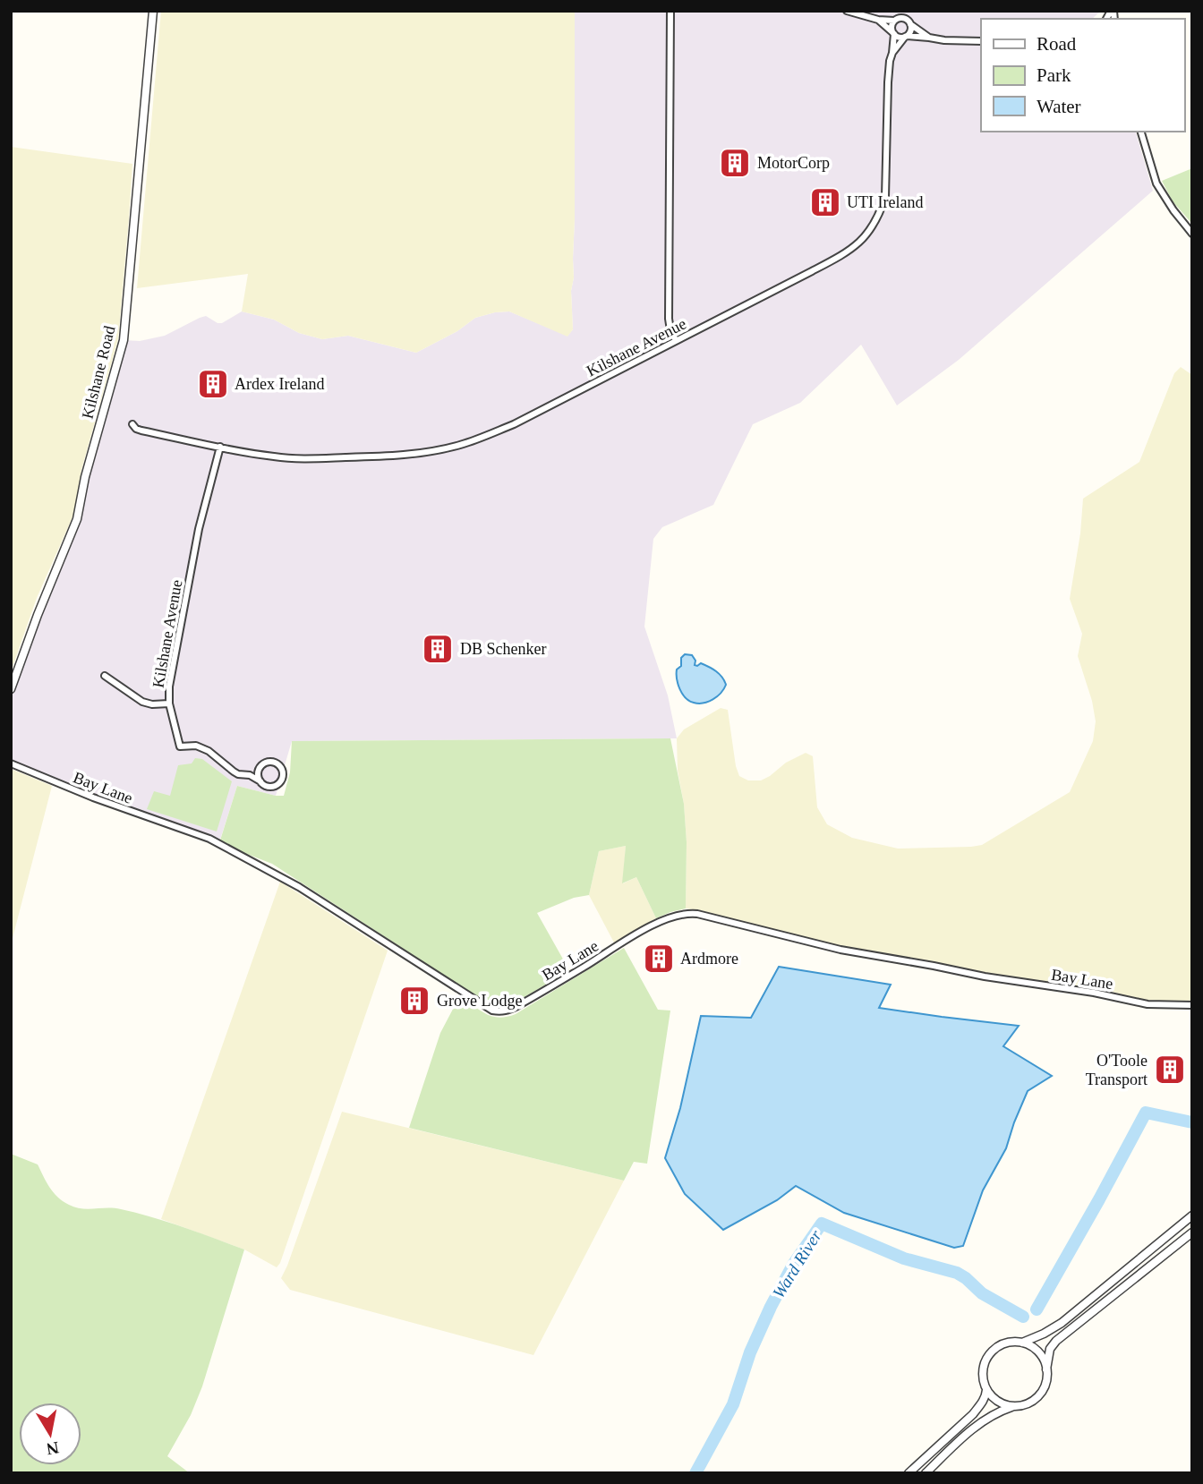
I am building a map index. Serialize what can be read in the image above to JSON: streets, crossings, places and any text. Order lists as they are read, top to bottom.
{
  "streets": {
    "street": ["Kilshane Avenue", "Kilshane Road", "Bay Lane"]
  },
  "water": ["Ward River"],
  "places": {
    "building": [
      "MotorCorp",
      "UTI Ireland",
      "Ardex Ireland",
      "DB Schenker",
      "Ardmore",
      "Grove Lodge",
      "O'Toole Transport"
    ]
  },
  "legend": ["Road", "Park", "Water"],
  "north": "bottom"
}
